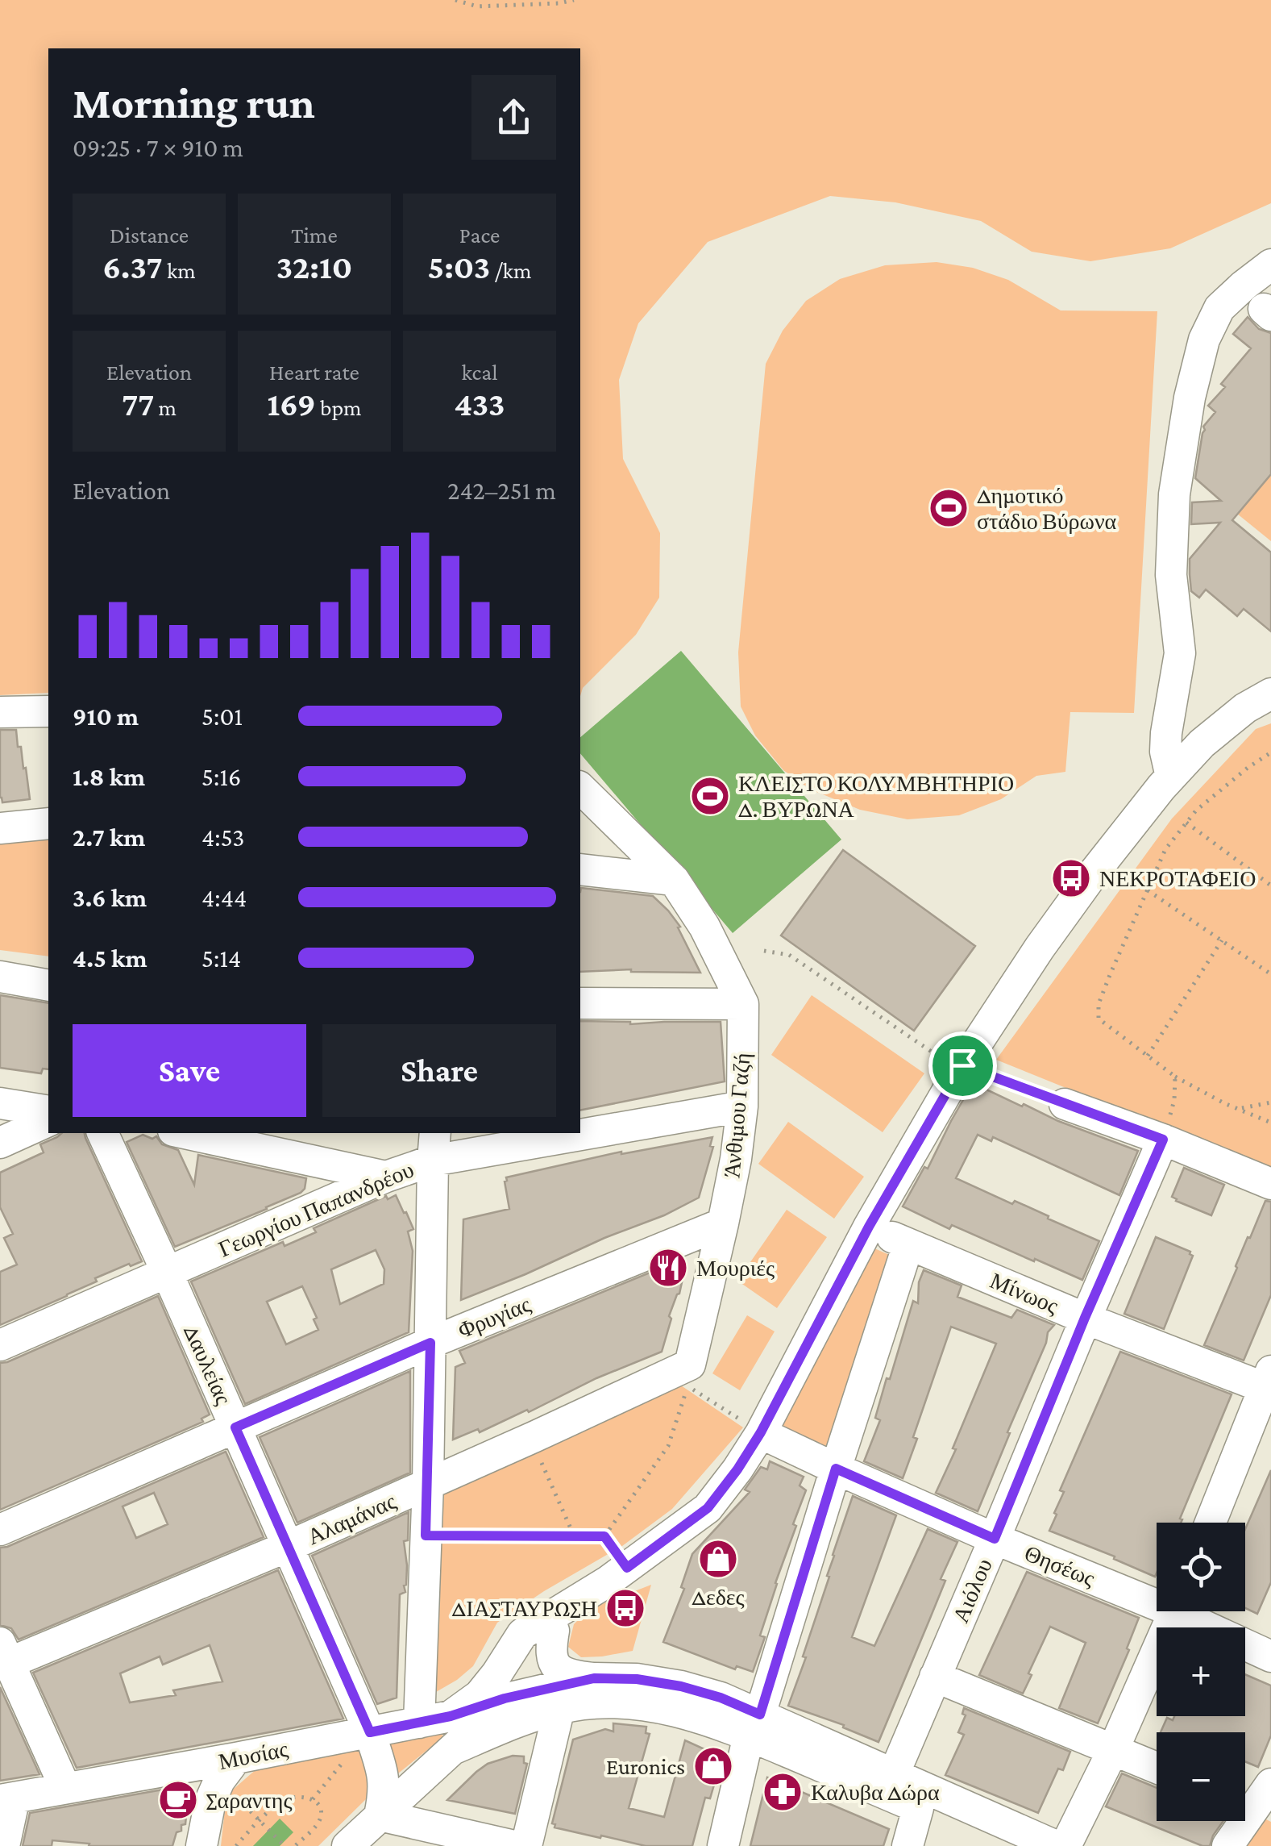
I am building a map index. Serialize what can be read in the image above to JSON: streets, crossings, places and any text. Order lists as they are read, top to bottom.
{
  "streets": {
    "street": [
      "Άνθιμου Γαζή",
      "Γεωργίου Παπανδρέου",
      "Μίνωος",
      "Φρυγίας",
      "Δαυλείας",
      "Αλαμάνας",
      "Θησέως",
      "Αιόλου",
      "Μυσίας"
    ]
  },
  "crossings": [
    ["Άνθιμου Γαζή", "Γεωργίου Παπανδρέου"],
    ["Άνθιμου Γαζή", "Φρυγίας"],
    ["Άνθιμου Γαζή", "Αλαμάνας"],
    ["Γεωργίου Παπανδρέου", "Δαυλείας"],
    ["Μίνωος", "Αιόλου"],
    ["Φρυγίας", "Δαυλείας"],
    ["Δαυλείας", "Αλαμάνας"],
    ["Δαυλείας", "Μυσίας"],
    ["Θησέως", "Αιόλου"]
  ],
  "places": {
    "sports": ["Δημοτικό στάδιο Βύρωνα", "ΚΛΕΙΣΤΟ ΚΟΛΥΜΒΗΤΗΡΙΟ Δ. ΒΥΡΩΝΑ"],
    "bus stop": ["ΝΕΚΡΟΤΑΦΕΙΟ", "ΔΙΑΣΤΑΥΡΩΣΗ"],
    "restaurant": ["Μουριές"],
    "shop": ["Δεδες", "Euronics"],
    "pharmacy": ["Καλυβα Δώρα"],
    "cafe": ["Σαραντης"]
  },
  "page": {
    "heading": ["Morning run", "09:25 · 7 × 910 m"],
    "stats": [
      ["Distance", "6.37 km"],
      ["Time", "32:10"],
      ["Pace", "5:03 /km"],
      ["Elevation", "77 m"],
      ["Heart rate", "169 bpm"],
      ["kcal", "433"]
    ],
    "chart": ["Elevation", "242–251 m"],
    "list": [
      {
        "name": "910 m",
        "note": "5:01"
      },
      {
        "name": "1.8 km",
        "note": "5:16"
      },
      {
        "name": "2.7 km",
        "note": "4:53"
      },
      {
        "name": "3.6 km",
        "note": "4:44"
      },
      {
        "name": "4.5 km",
        "note": "5:14"
      }
    ],
    "buttons": ["Save", "Share"],
    "map_buttons": ["+", "−"]
  }
}
